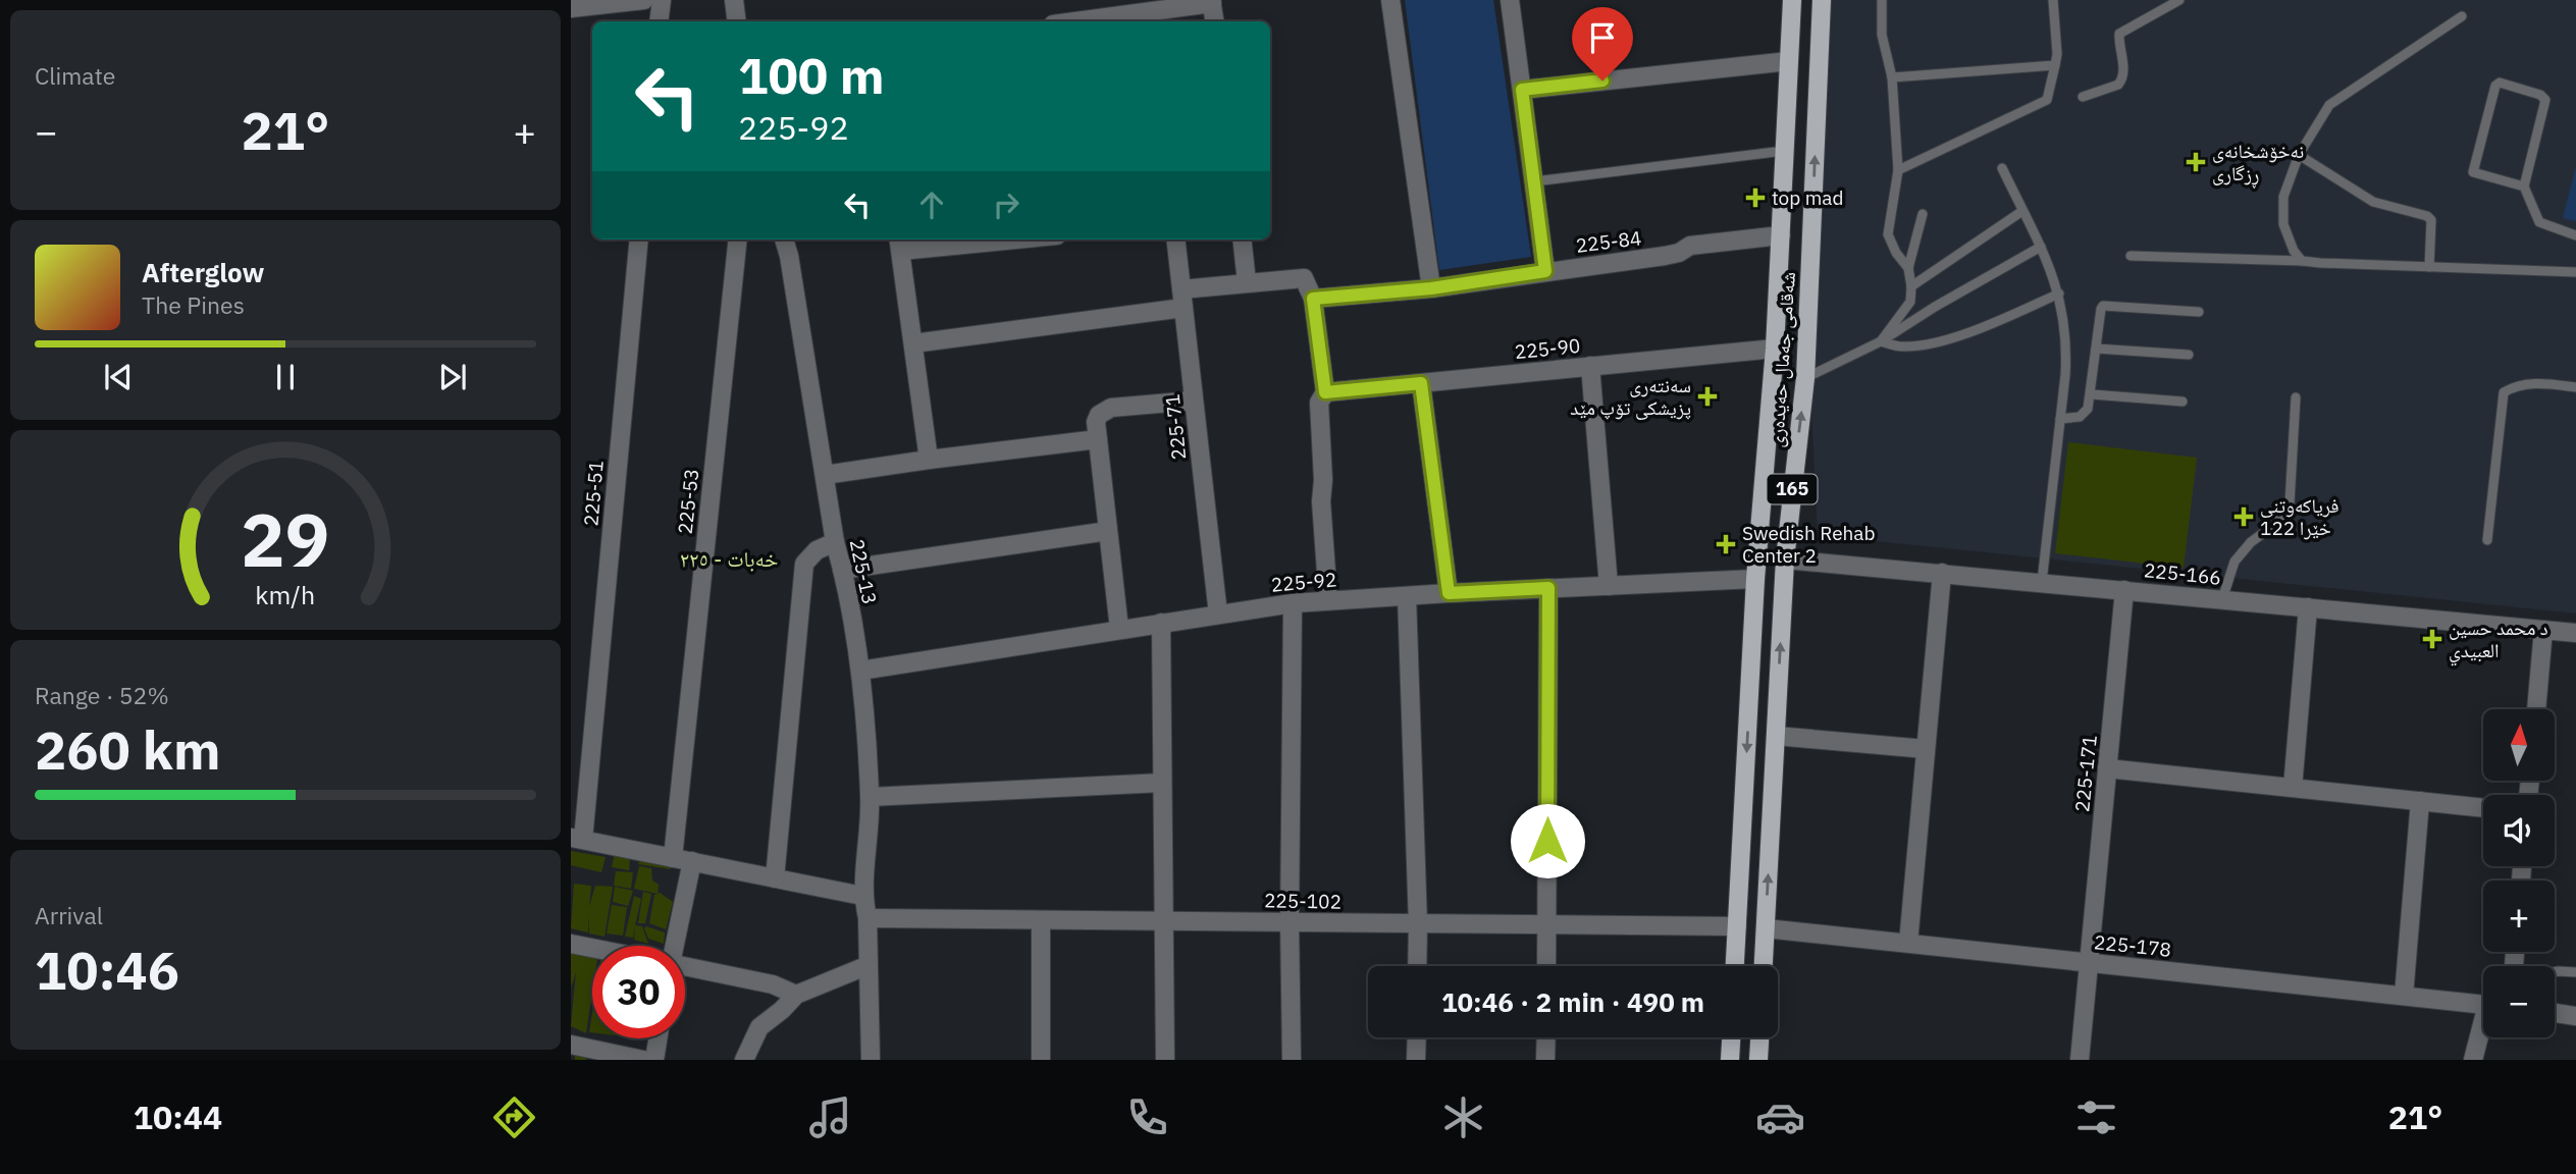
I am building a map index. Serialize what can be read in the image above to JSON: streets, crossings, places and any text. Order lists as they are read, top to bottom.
{
  "streets": {
    "main road": ["شەقامی جەمال حەیدەری", "165"],
    "street": [
      "225-84",
      "225-90",
      "225-71",
      "225-51",
      "225-53",
      "225-13",
      "225-166",
      "225-92",
      "225-171",
      "225-102",
      "225-178"
    ]
  },
  "crossings": [
    ["225-84", "شەقامی جەمال حەیدەری"],
    ["225-84", "225-71"],
    ["225-90", "شەقامی جەمال حەیدەری"],
    ["شەقامی جەمال حەیدەری", "225-166"],
    ["شەقامی جەمال حەیدەری", "225-92"],
    ["شەقامی جەمال حەیدەری", "225-102"],
    ["شەقامی جەمال حەیدەری", "225-178"],
    ["225-71", "225-92"],
    ["225-13", "225-92"],
    ["225-13", "225-102"],
    ["225-166", "225-171"],
    ["225-171", "225-178"]
  ],
  "districts": ["خەبات - ٢٢٥"],
  "places": {
    "health": [
      "نەخۆشخانەی ڕزگاری",
      "top mad",
      "سەنتەری پزیشکی تۆپ مێد",
      "فریاکەوتنی خێرا 122",
      "Swedish Rehab Center 2",
      "د محمد حسين العبيدي"
    ]
  },
  "north": "top",
  "page": {
    "tile": [
      "Climate",
      ["Range · 52%", "260 km"],
      ["Arrival", "10:46"]
    ],
    "turn": ["100 m", "225-92"],
    "heat": ["−", "21°", "+"],
    "song": ["Afterglow", "The Pines"],
    "map_buttons": ["+", "−"],
    "limit": "30",
    "trip": "10:46 · 2 min · 490 m",
    "tabs": ["10:44", "21°"],
    "gauge": ["29", "km/h"]
  }
}
